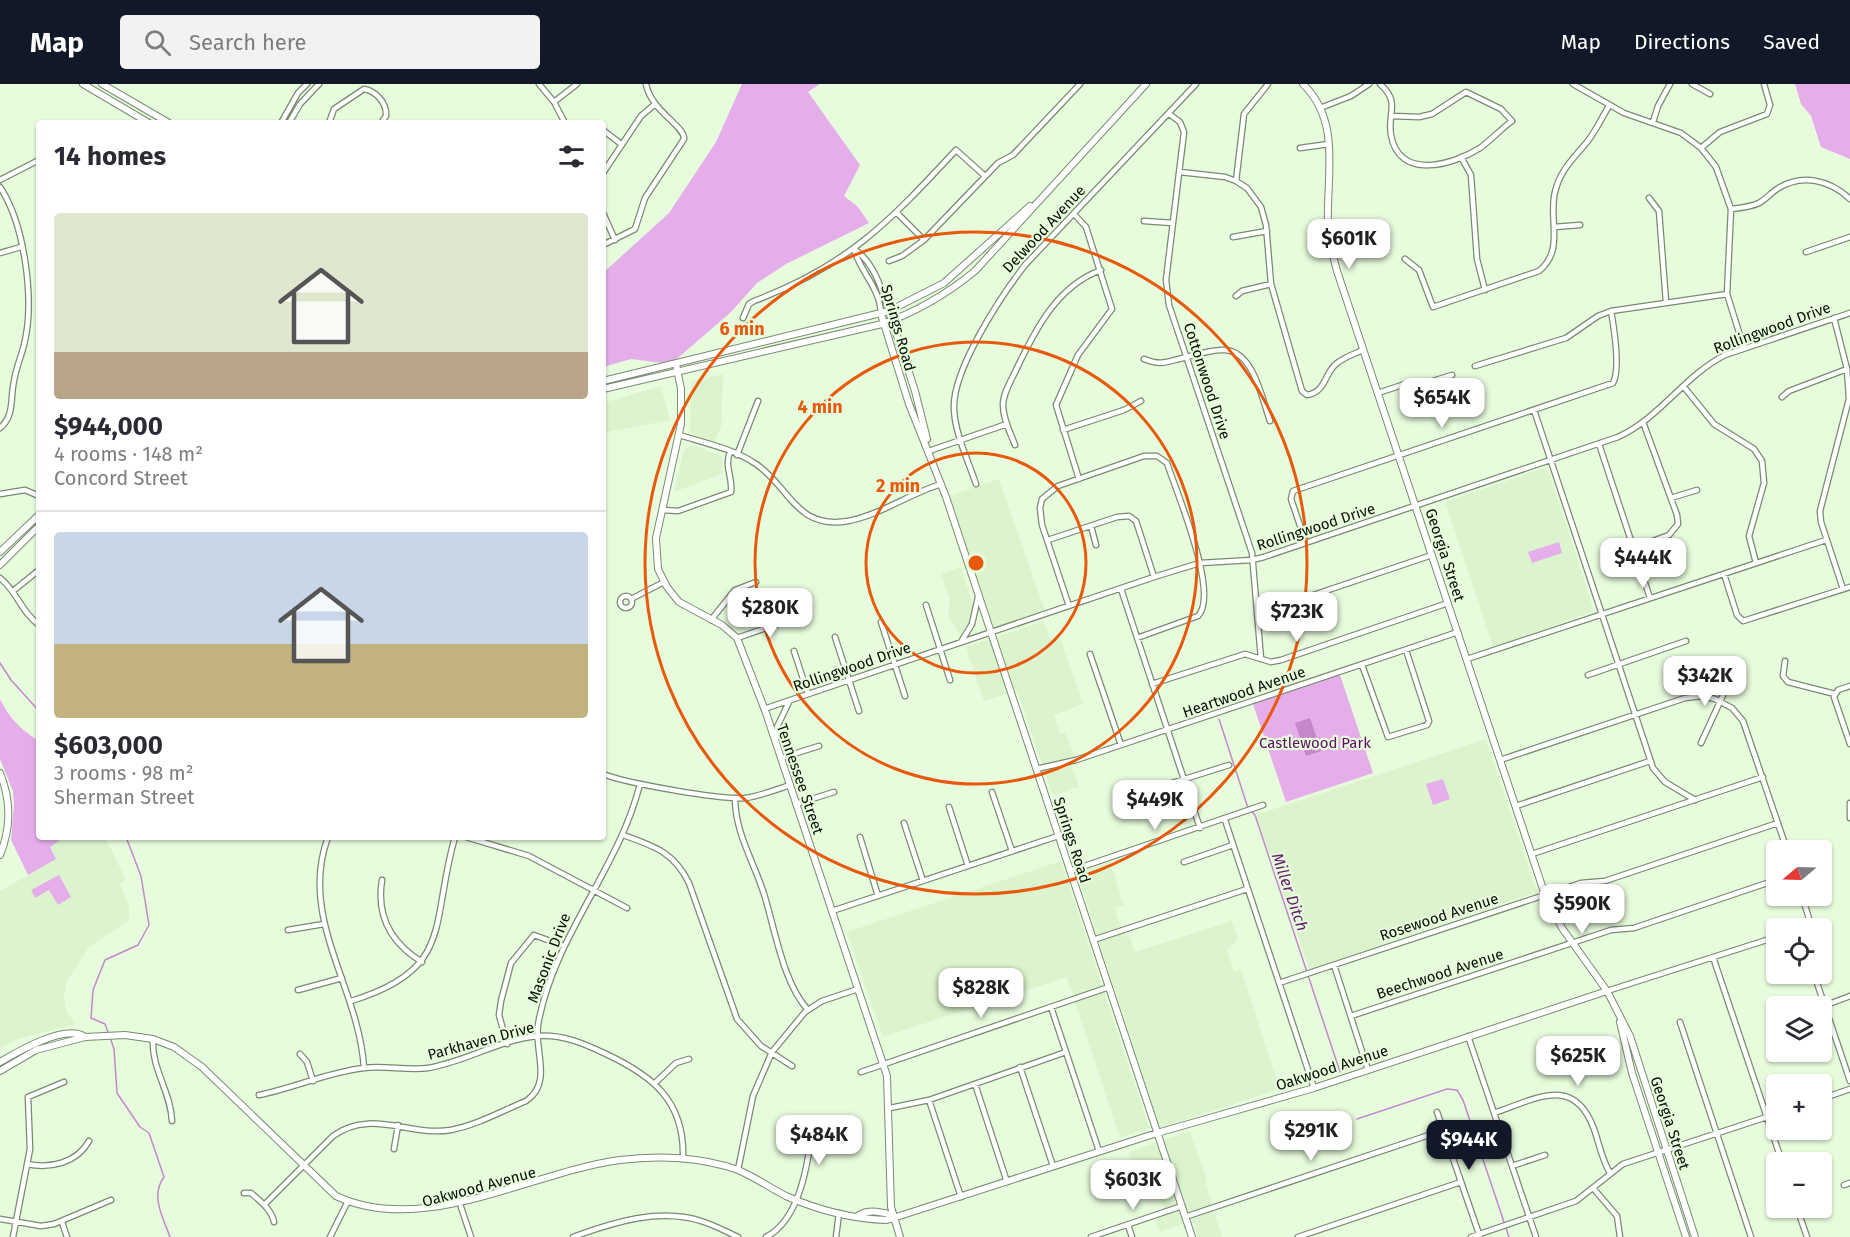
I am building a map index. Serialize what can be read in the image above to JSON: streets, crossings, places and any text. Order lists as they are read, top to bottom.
{
  "streets": {
    "main road": [
      "Springs Road",
      "Georgia Street",
      "Tennessee Street",
      "Oakwood Avenue"
    ],
    "street": [
      "Delwood Avenue",
      "Rollingwood Drive",
      "Cottonwood Drive",
      "Heartwood Avenue",
      "Rosewood Avenue",
      "Masonic Drive",
      "Beechwood Avenue",
      "Parkhaven Drive"
    ]
  },
  "crossings": [
    ["Delwood Avenue", "Cottonwood Drive"],
    ["Springs Road", "Rollingwood Drive"],
    ["Springs Road", "Heartwood Avenue"],
    ["Springs Road", "Oakwood Avenue"],
    ["Rollingwood Drive", "Cottonwood Drive"],
    ["Rollingwood Drive", "Georgia Street"],
    ["Rollingwood Drive", "Tennessee Street"],
    ["Georgia Street", "Heartwood Avenue"],
    ["Georgia Street", "Rosewood Avenue"],
    ["Georgia Street", "Beechwood Avenue"],
    ["Georgia Street", "Oakwood Avenue"],
    ["Tennessee Street", "Oakwood Avenue"],
    ["Masonic Drive", "Parkhaven Drive"],
    ["Masonic Drive", "Oakwood Avenue"],
    ["Parkhaven Drive", "Oakwood Avenue"]
  ],
  "water": ["Miller Ditch"],
  "parks": ["Castlewood Park"],
  "north": "left",
  "page": {
    "header": "Map",
    "search": "Search here",
    "nav": ["Map", "Directions", "Saved"],
    "heading": "14 homes",
    "list": [
      {
        "name": "$944,000",
        "note": "4 rooms · 148 m² · Concord Street"
      },
      {
        "name": "$603,000",
        "note": "3 rooms · 98 m² · Sherman Street"
      }
    ],
    "price": [
      "$601K",
      "$654K",
      "$444K",
      "$280K",
      "$723K",
      "$342K",
      "$449K",
      "$590K",
      "$828K",
      "$625K",
      "$291K",
      "$484K",
      "$944K",
      "$603K"
    ],
    "map_buttons": ["+", "−"]
  },
  "rings": ["6 min", "4 min", "2 min"]
}
